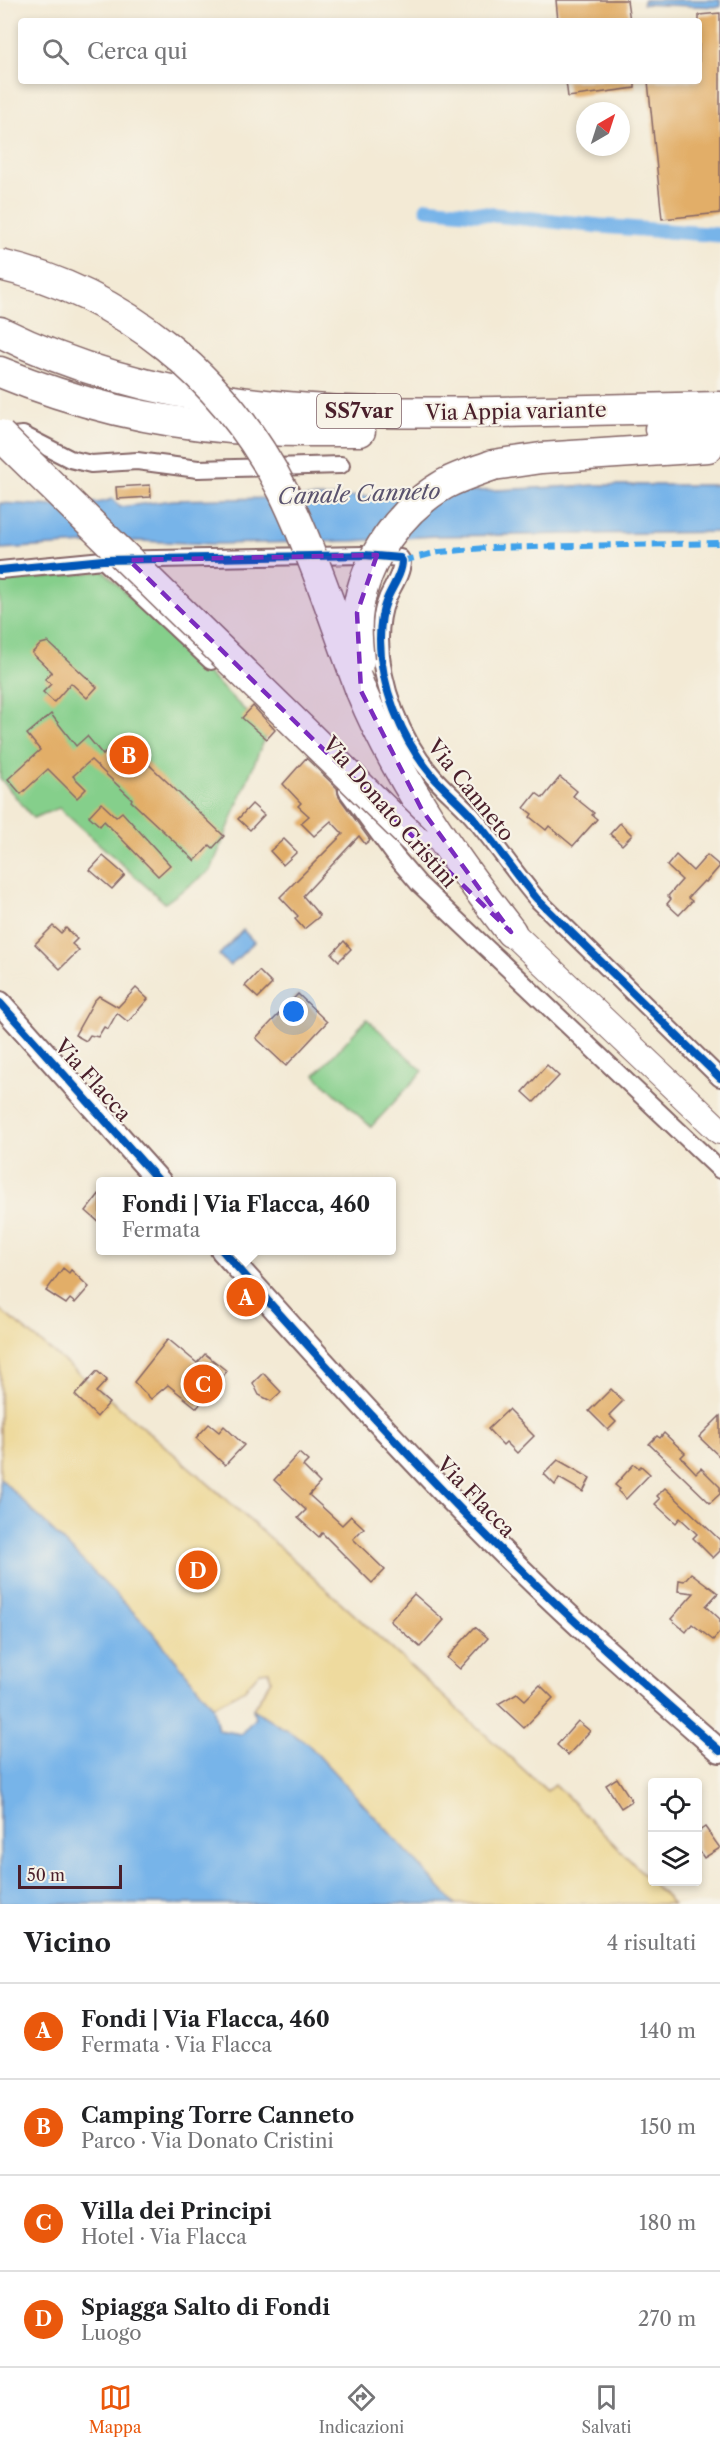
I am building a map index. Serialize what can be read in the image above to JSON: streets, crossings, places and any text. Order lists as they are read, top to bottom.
{
  "streets": {
    "highway": ["SS7var", "Via Appia variante"],
    "main road": ["Via Flacca"],
    "street": ["Via Canneto", "Via Donato Cristini"]
  },
  "crossings": [
    ["Via Canneto", "Via Donato Cristini"]
  ],
  "water": ["Canale Canneto"],
  "scale_bar": "50 m",
  "north": "top right",
  "page": {
    "search": "Cerca qui",
    "pins": [
      "B",
      "A",
      "C",
      "D"
    ],
    "popup": ["Fondi | Via Flacca, 460", "Fermata"],
    "scale": "50 m",
    "heading": ["Vicino", "4 risultati"],
    "list": [
      {
        "mark": "A",
        "name": "Fondi | Via Flacca, 460",
        "note": "Fermata · Via Flacca",
        "value": "140 m"
      },
      {
        "mark": "B",
        "name": "Camping Torre Canneto",
        "note": "Parco · Via Donato Cristini",
        "value": "150 m"
      },
      {
        "mark": "C",
        "name": "Villa dei Principi",
        "note": "Hotel · Via Flacca",
        "value": "180 m"
      },
      {
        "mark": "D",
        "name": "Spiagga Salto di Fondi",
        "note": "Luogo",
        "value": "270 m"
      }
    ],
    "nav": ["Mappa", "Indicazioni", "Salvati"]
  }
}
